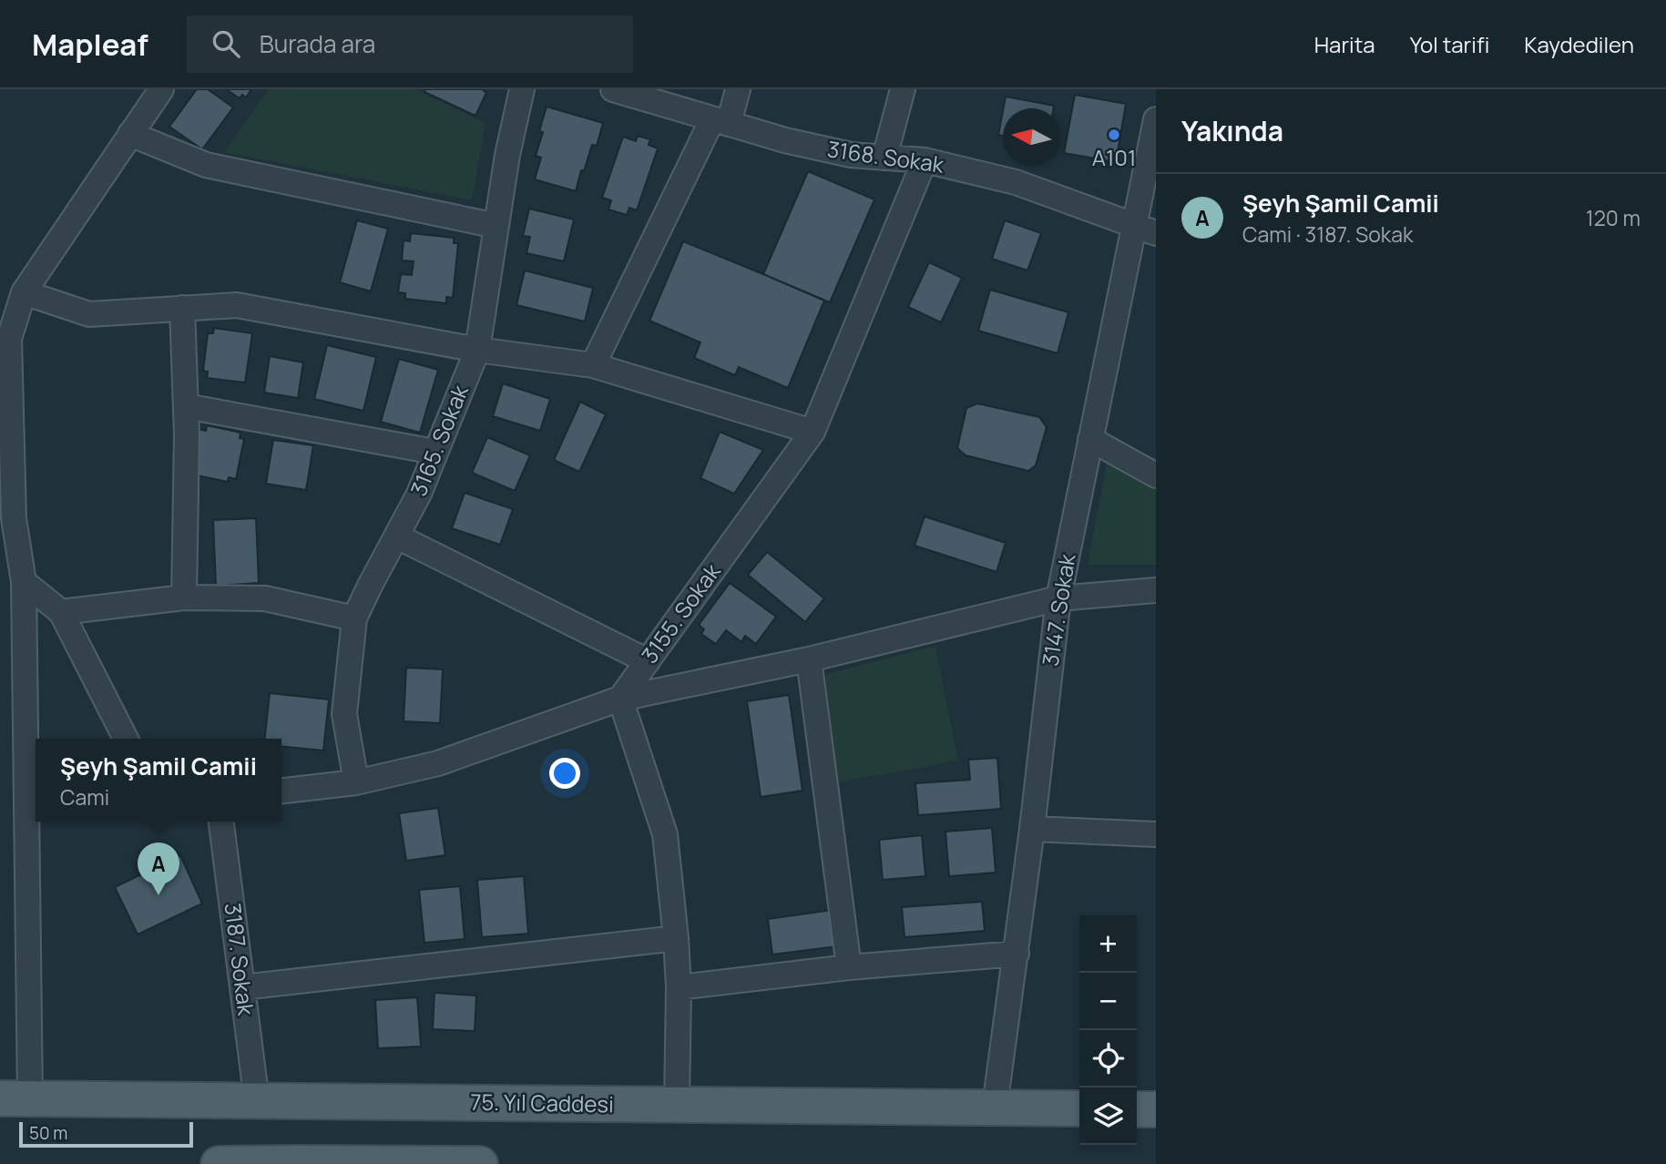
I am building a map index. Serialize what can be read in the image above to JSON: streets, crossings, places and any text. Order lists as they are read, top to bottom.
{
  "streets": {
    "main road": ["75. Yıl Caddesi"],
    "street": [
      "3168. Sokak",
      "3165. Sokak",
      "3147. Sokak",
      "3155. Sokak",
      "3187. Sokak"
    ]
  },
  "crossings": [
    ["3168. Sokak", "3147. Sokak"],
    ["3168. Sokak", "3155. Sokak"],
    ["3147. Sokak", "75. Yıl Caddesi"],
    ["3187. Sokak", "75. Yıl Caddesi"]
  ],
  "places": ["A101"],
  "scale_bar": "50 m",
  "north": "left",
  "page": {
    "header": "Mapleaf",
    "search": "Burada ara",
    "nav": ["Harita", "Yol tarifi", "Kaydedilen"],
    "heading": "Yakında",
    "list": [
      {
        "mark": "A",
        "name": "Şeyh Şamil Camii",
        "note": "Cami · 3187. Sokak",
        "value": "120 m"
      }
    ],
    "popup": ["Şeyh Şamil Camii", "Cami"],
    "pins": "A",
    "map_buttons": ["+", "−"],
    "scale": "50 m"
  }
}
